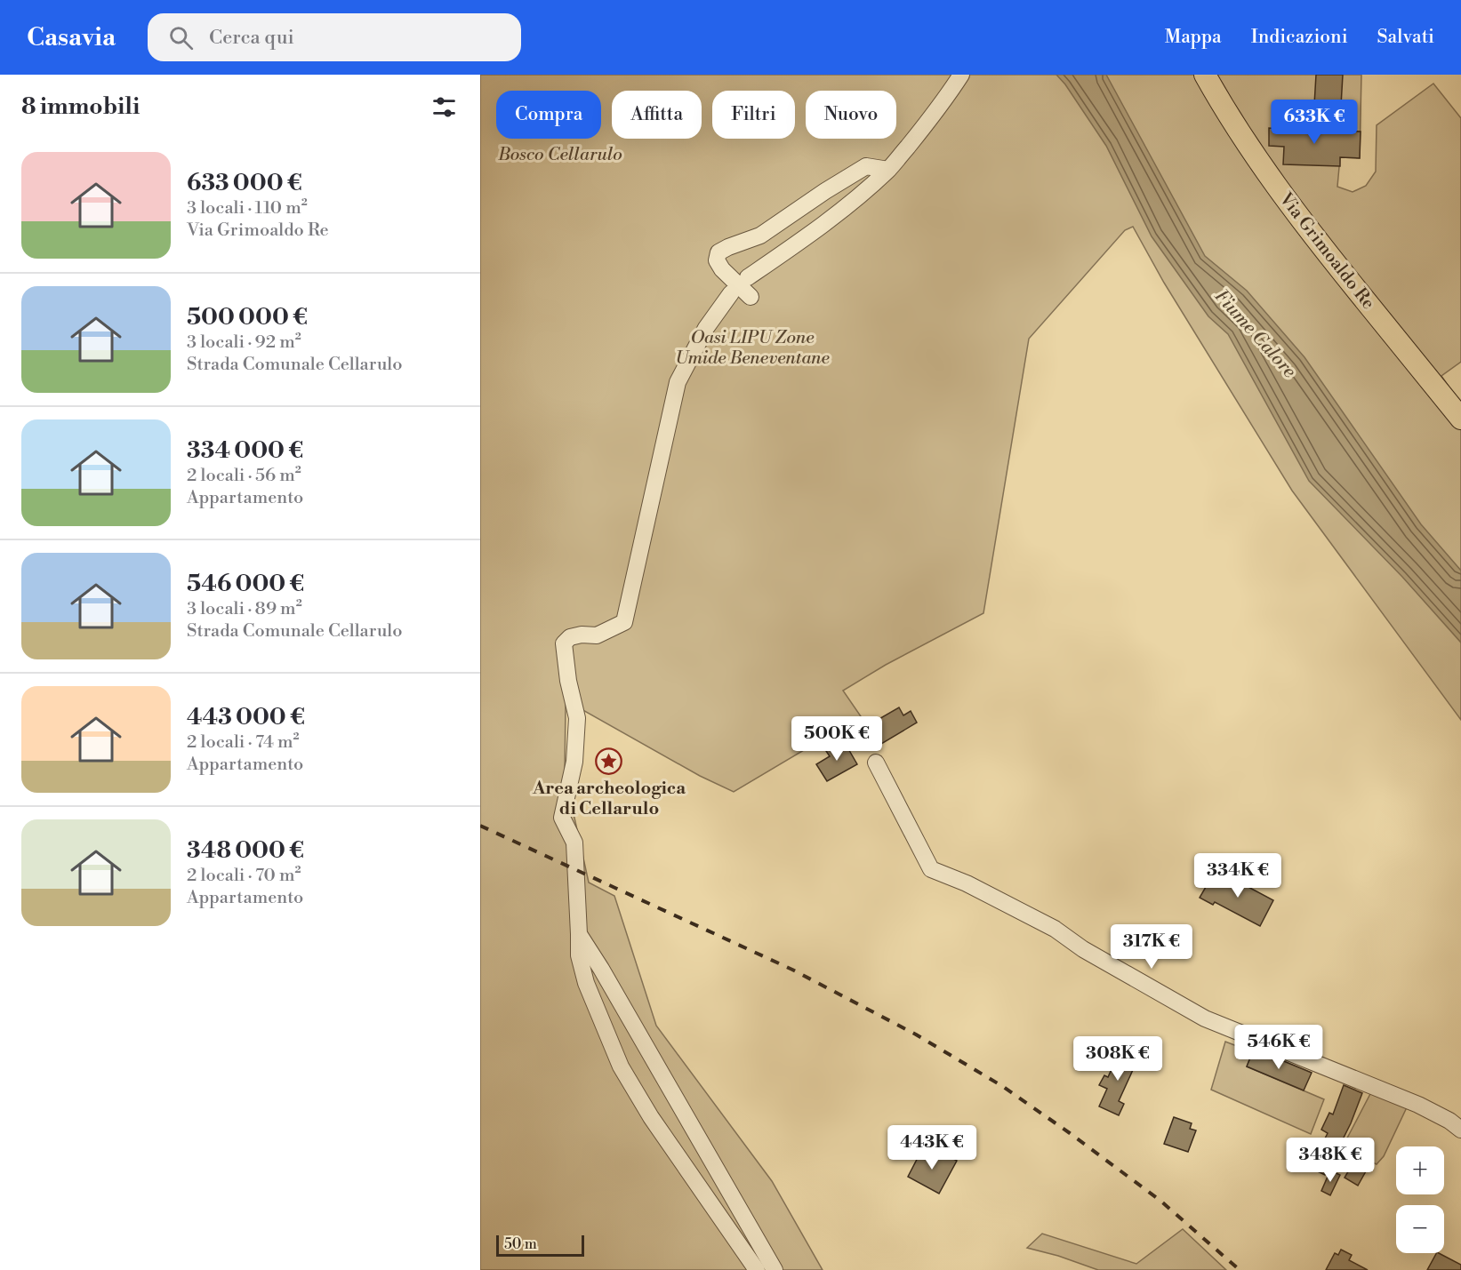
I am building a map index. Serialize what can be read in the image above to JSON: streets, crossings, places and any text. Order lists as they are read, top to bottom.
{
  "streets": {
    "main road": ["Via Grimoaldo Re"]
  },
  "water": ["Fiume Calore"],
  "parks": ["Bosco Cellarulo", "Oasi LIPU Zone Umide Beneventane"],
  "places": {
    "place": ["Area archeologica di Cellarulo"]
  },
  "scale_bar": "50 m",
  "page": {
    "header": "Casavia",
    "search": "Cerca qui",
    "nav": ["Mappa", "Indicazioni", "Salvati"],
    "heading": "8 immobili",
    "chip": [
      "Compra",
      "Affitta",
      "Filtri",
      "Nuovo"
    ],
    "price": [
      "633K €",
      "500K €",
      "334K €",
      "317K €",
      "546K €",
      "308K €",
      "443K €",
      "348K €"
    ],
    "list": [
      {
        "name": "633 000 €",
        "note": "3 locali · 110 m² · Via Grimoaldo Re"
      },
      {
        "name": "500 000 €",
        "note": "3 locali · 92 m² · Strada Comunale Cellarulo"
      },
      {
        "name": "334 000 €",
        "note": "2 locali · 56 m² · Appartamento"
      },
      {
        "name": "546 000 €",
        "note": "3 locali · 89 m² · Strada Comunale Cellarulo"
      },
      {
        "name": "443 000 €",
        "note": "2 locali · 74 m² · Appartamento"
      },
      {
        "name": "348 000 €",
        "note": "2 locali · 70 m² · Appartamento"
      }
    ],
    "map_buttons": ["+", "−"],
    "scale": "50 m"
  }
}
